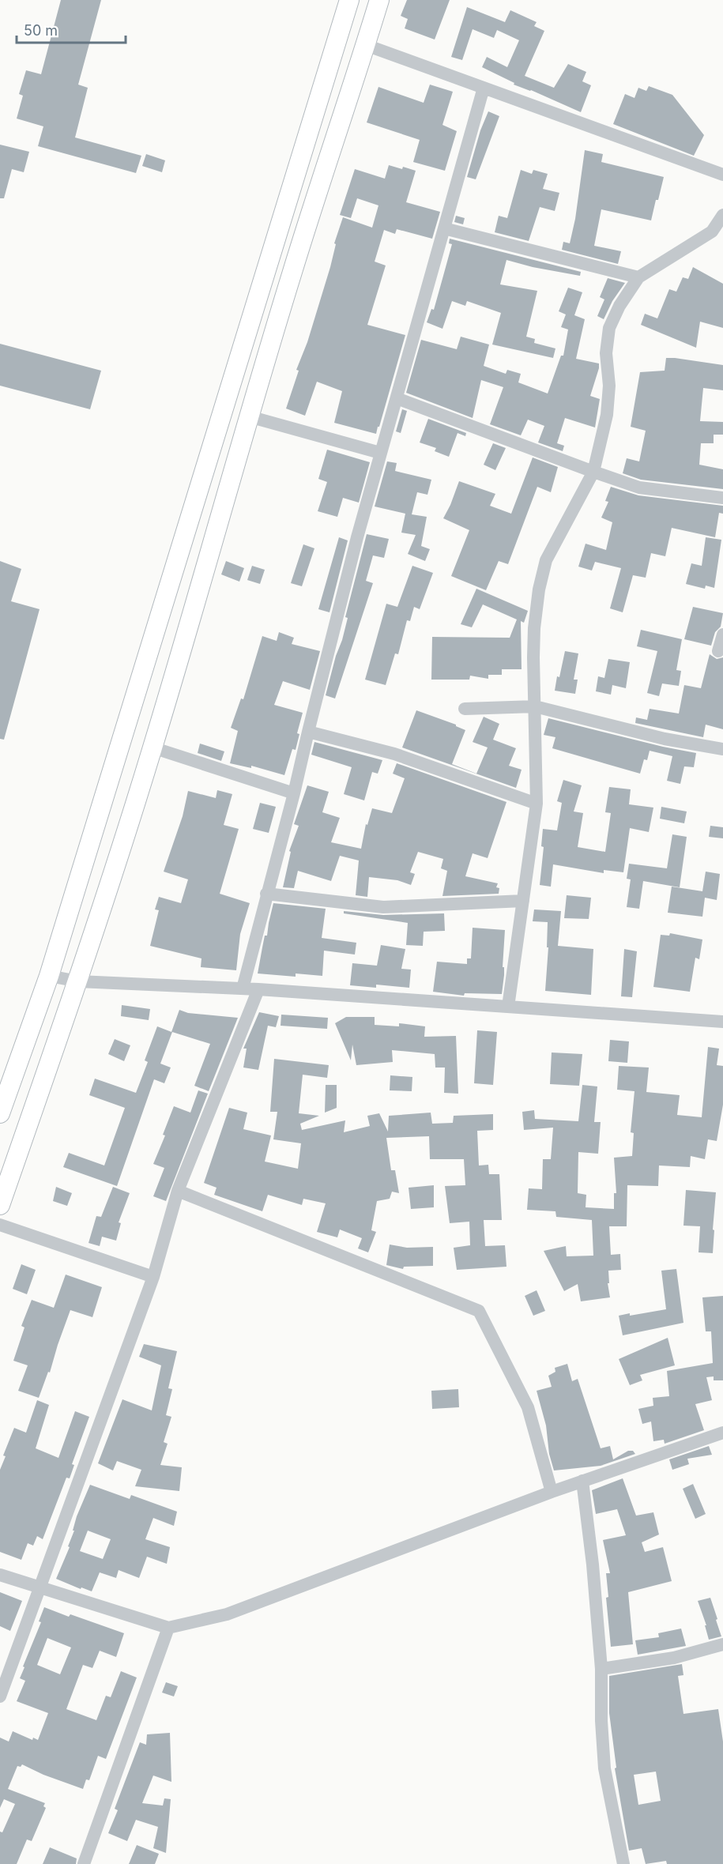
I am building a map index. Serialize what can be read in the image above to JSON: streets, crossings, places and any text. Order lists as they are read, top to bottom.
{
  "scale_bar": "50 m"
}
